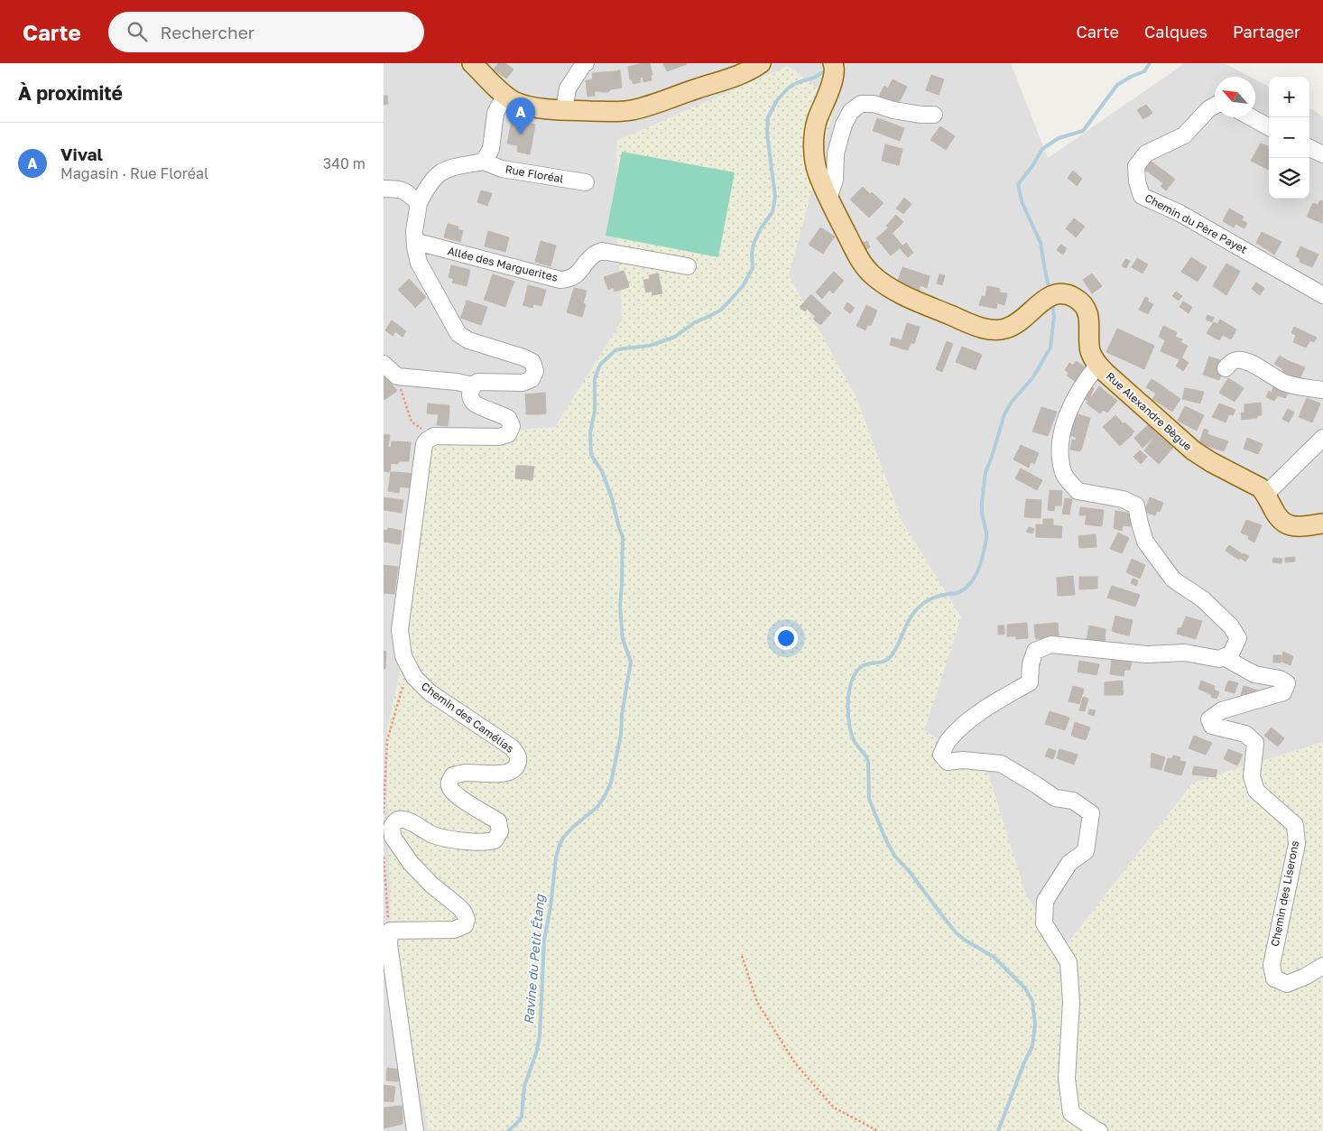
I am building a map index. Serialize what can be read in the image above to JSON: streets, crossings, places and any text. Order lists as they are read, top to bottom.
{
  "streets": {
    "main road": ["Rue Alexandre Bègue"],
    "street": [
      "Rue Floréal",
      "Chemin du Père Payet",
      "Allée des Marguerites",
      "Chemin des Camélias",
      "Chemin des Liserons"
    ]
  },
  "water": ["Ravine du Petit Étang"],
  "north": "top left",
  "page": {
    "header": "Carte",
    "search": "Rechercher",
    "nav": ["Carte", "Calques", "Partager"],
    "heading": "À proximité",
    "map_buttons": ["+", "−"],
    "pins": "A",
    "list": [
      {
        "mark": "A",
        "name": "Vival",
        "note": "Magasin · Rue Floréal",
        "value": "340 m"
      }
    ]
  }
}
